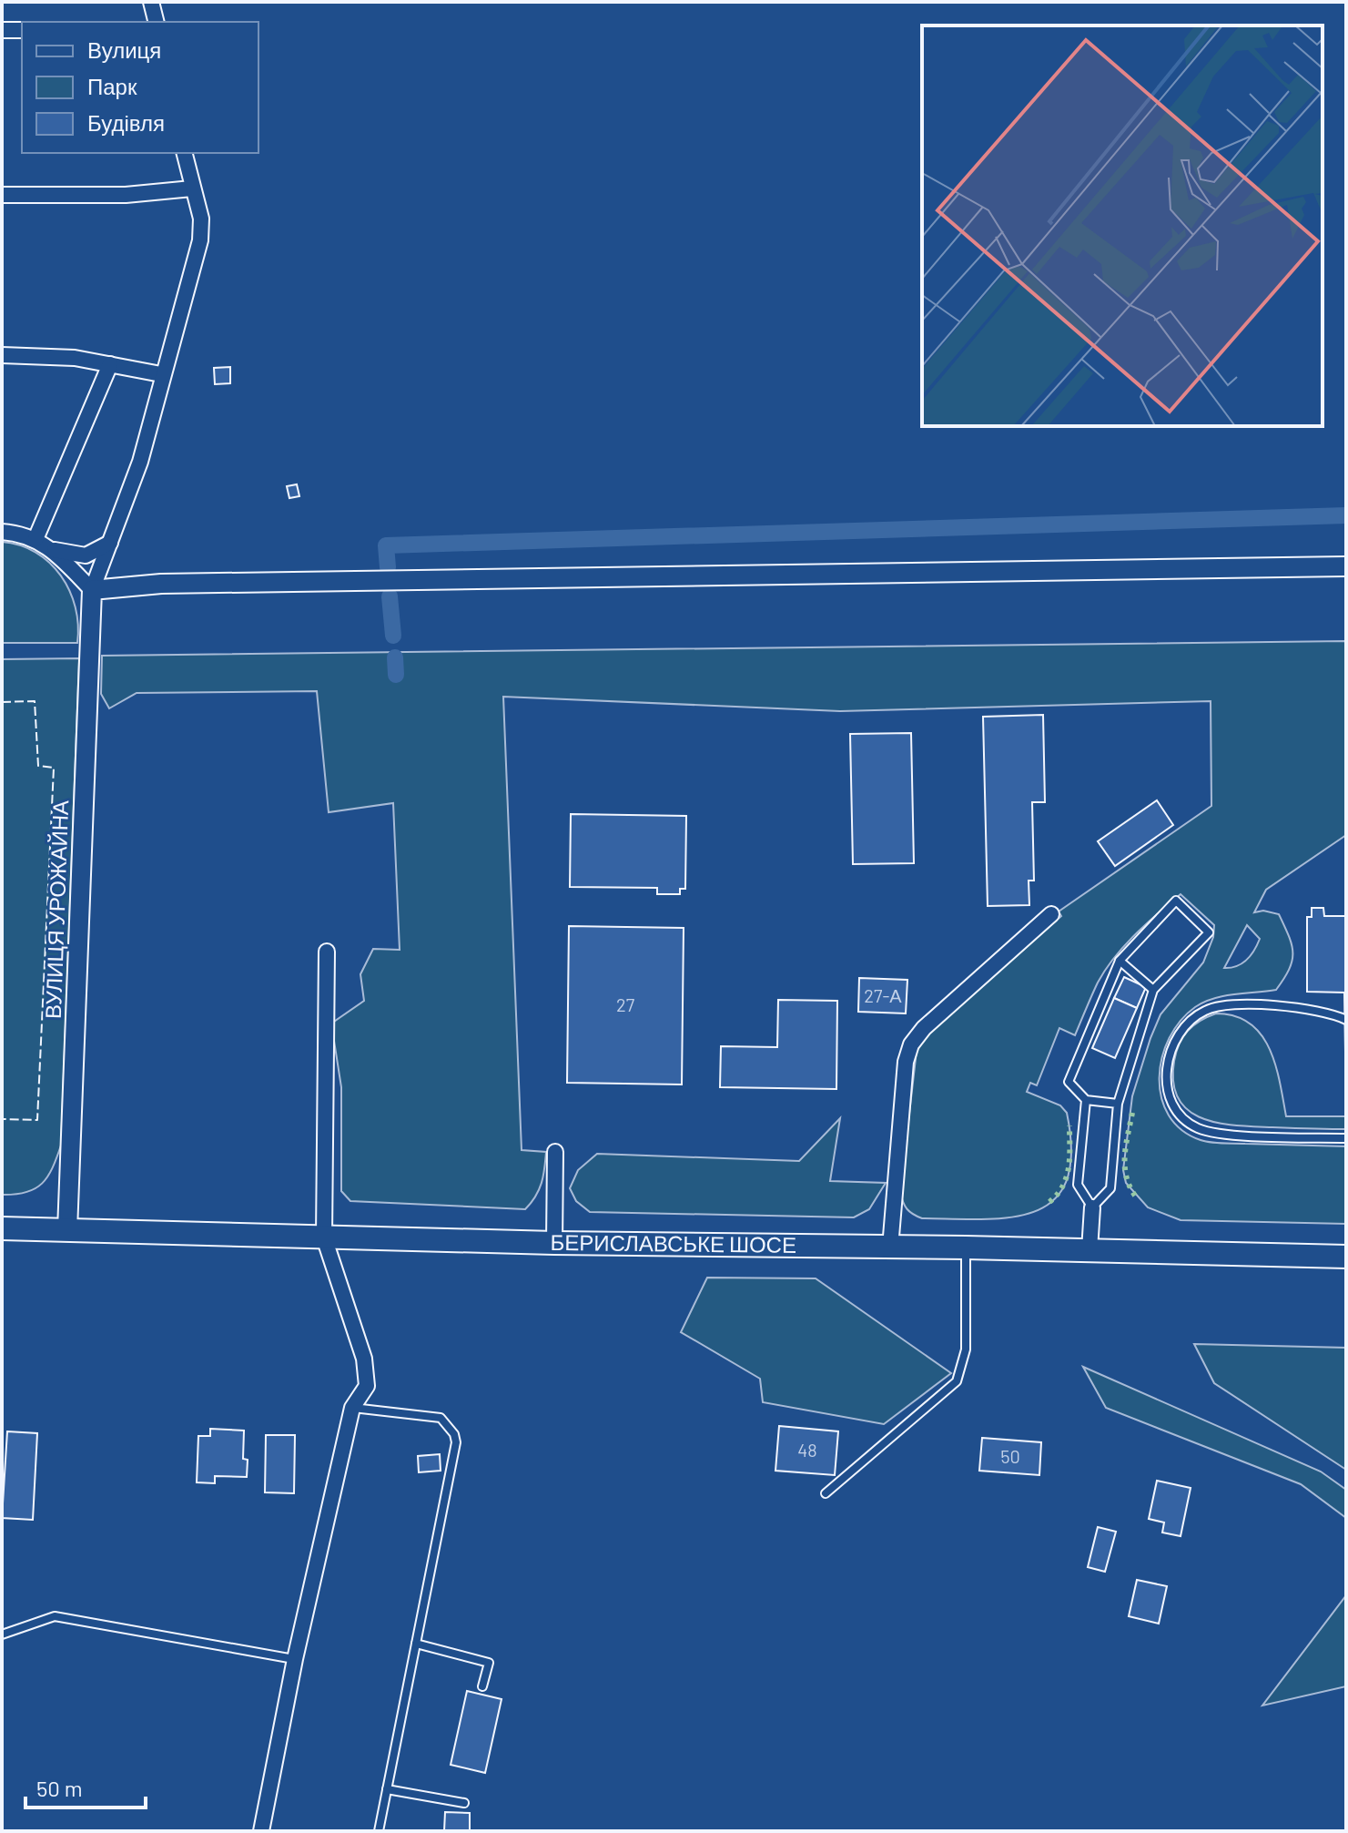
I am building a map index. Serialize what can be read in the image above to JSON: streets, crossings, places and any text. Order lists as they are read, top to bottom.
{
  "streets": {
    "main road": ["БЕРИСЛАВСЬКЕ ШОСЕ"],
    "street": ["ВУЛИЦЯ УРОЖАЙНА"]
  },
  "crossings": [
    ["ВУЛИЦЯ УРОЖАЙНА", "БЕРИСЛАВСЬКЕ ШОСЕ"]
  ],
  "house_numbers": [
    "27-А",
    "27",
    "48",
    "50"
  ],
  "legend": ["Вулиця", "Парк", "Будівля"],
  "scale_bar": "50 m"
}
